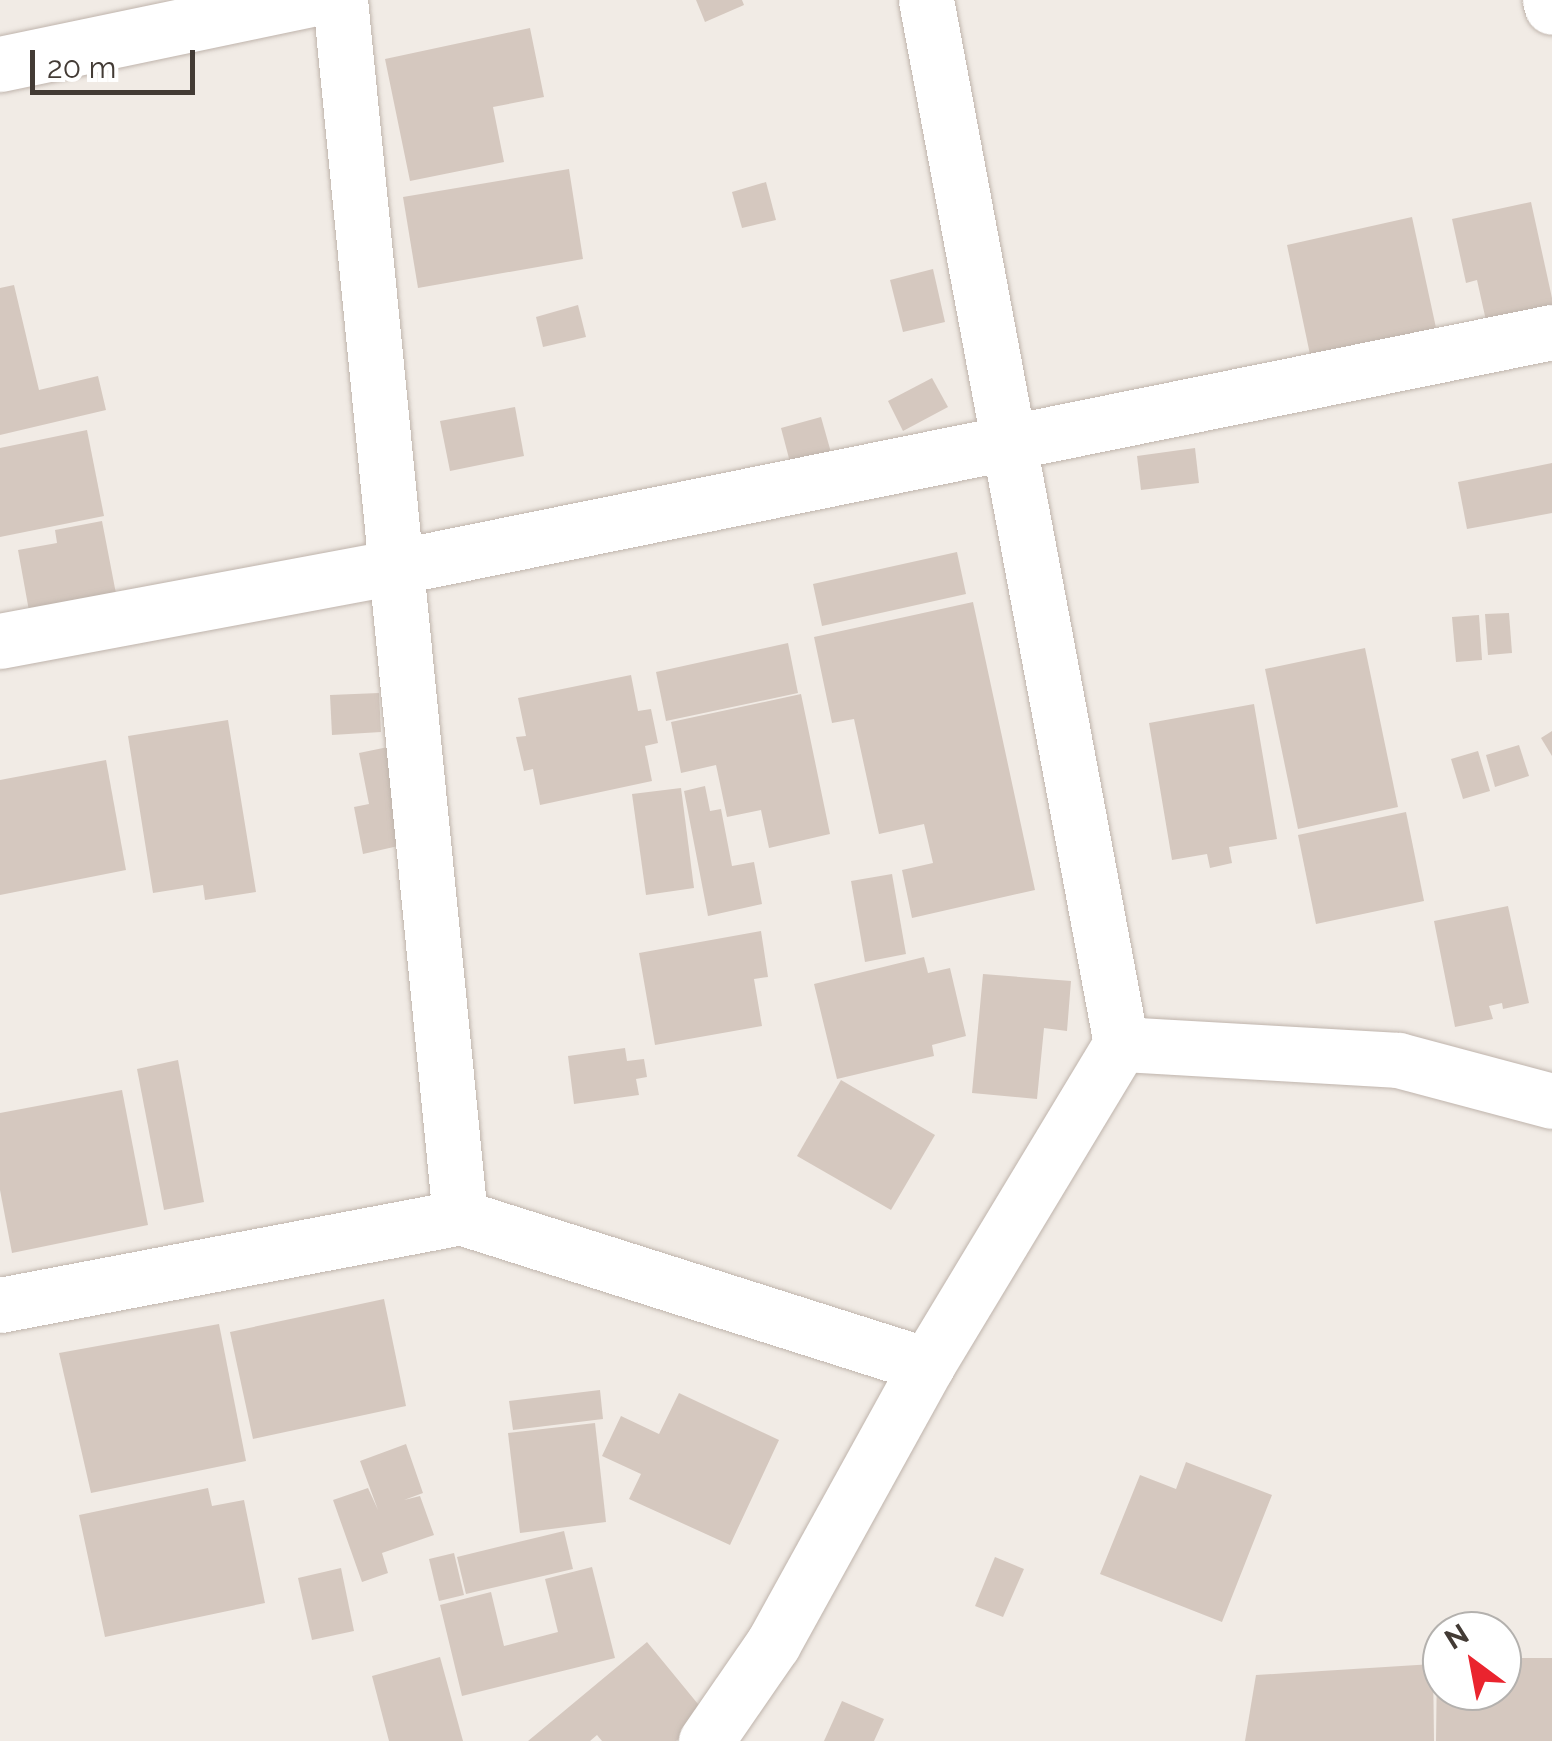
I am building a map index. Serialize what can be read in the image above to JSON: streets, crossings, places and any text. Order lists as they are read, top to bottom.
{
  "scale_bar": "20 m",
  "north": "top left"
}
